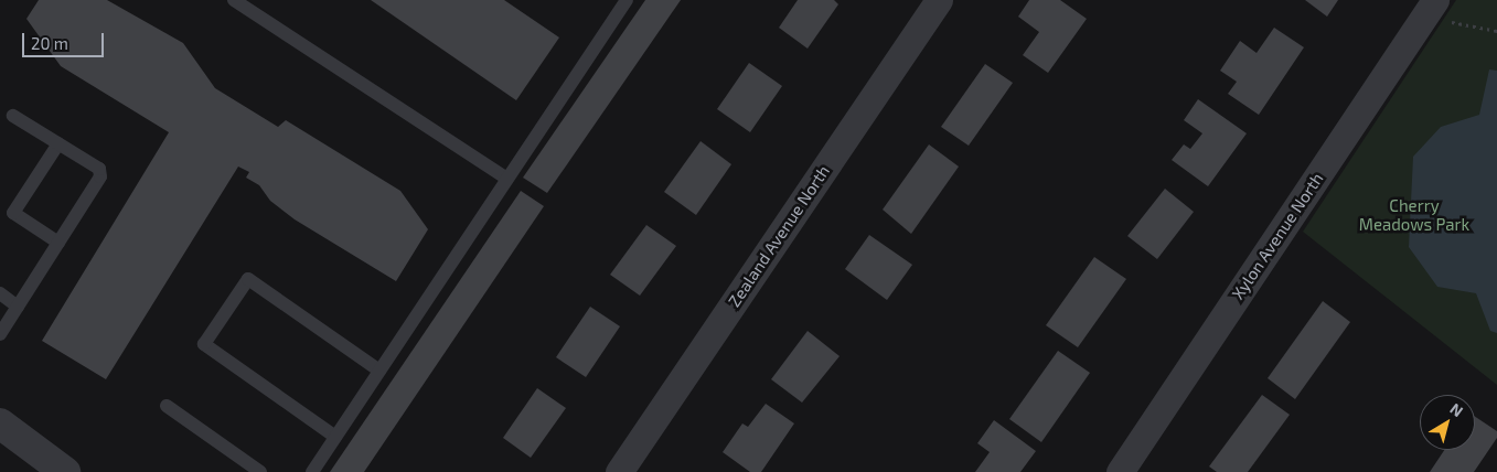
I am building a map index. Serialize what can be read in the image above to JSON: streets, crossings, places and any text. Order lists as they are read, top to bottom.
{
  "streets": {
    "street": ["Zealand Avenue North", "Xylon Avenue North"]
  },
  "parks": ["Cherry Meadows Park"],
  "scale_bar": "20 m",
  "north": "top right"
}
